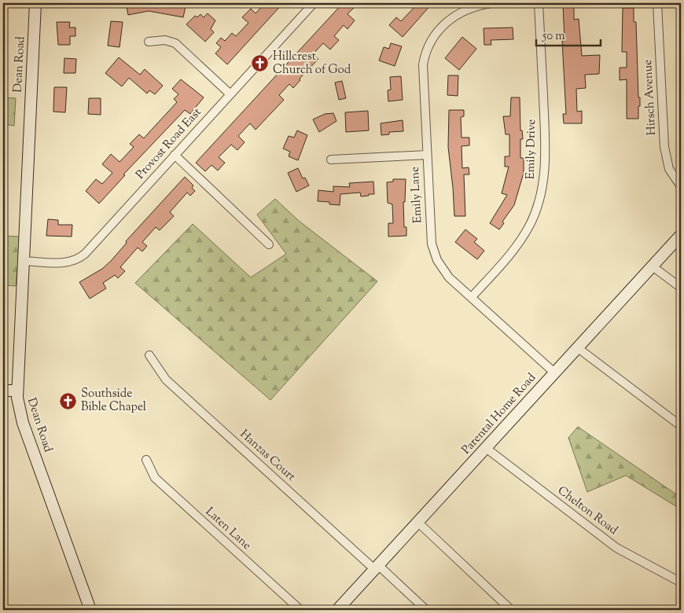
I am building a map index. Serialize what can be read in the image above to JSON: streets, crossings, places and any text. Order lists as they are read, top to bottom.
{
  "streets": {
    "main road": ["Dean Road", "Parental Home Road"],
    "street": [
      "Hirsch Avenue",
      "Provost Road East",
      "Emily Drive",
      "Emily Lane",
      "Hanzas Court",
      "Chelton Road",
      "Laten Lane"
    ]
  },
  "crossings": [
    ["Dean Road", "Provost Road East"],
    ["Emily Drive", "Emily Lane"],
    ["Emily Lane", "Parental Home Road"],
    ["Parental Home Road", "Hanzas Court"],
    ["Parental Home Road", "Chelton Road"]
  ],
  "places": {
    "church": ["Hillcrest Church of God", "Southside Bible Chapel"]
  },
  "scale_bar": "50 m"
}
